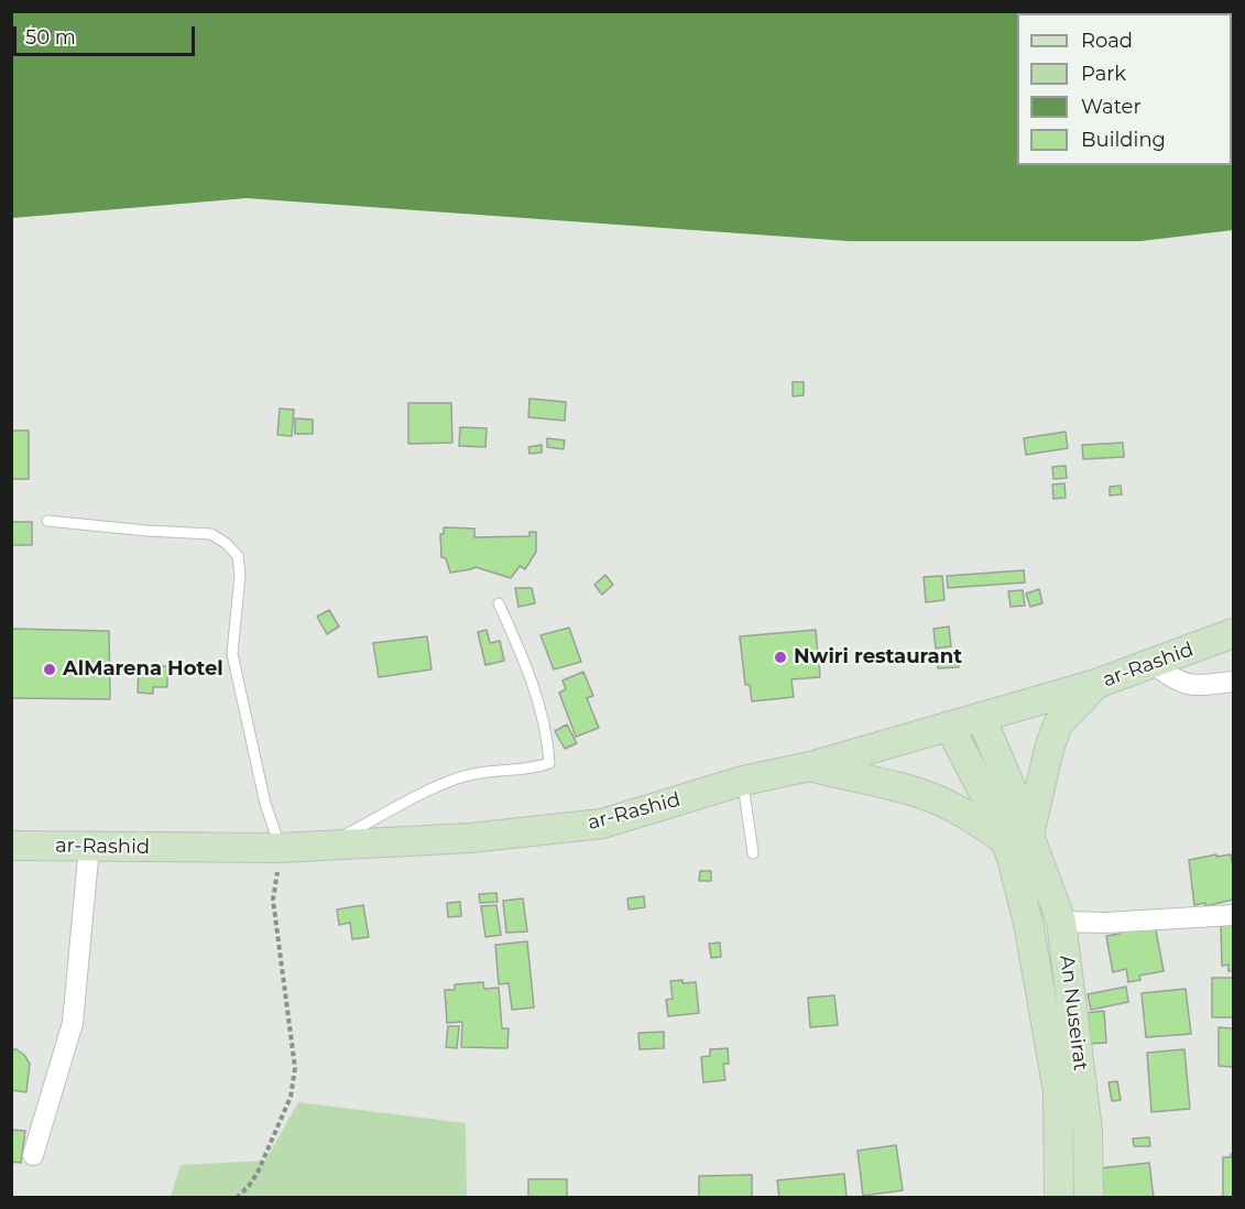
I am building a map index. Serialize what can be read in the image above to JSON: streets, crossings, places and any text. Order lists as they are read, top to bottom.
{
  "streets": {
    "main road": ["ar-Rashid", "An Nuseirat"]
  },
  "crossings": [
    ["ar-Rashid", "An Nuseirat"]
  ],
  "places": ["Nwiri restaurant", "AlMarena Hotel"],
  "legend": [
    "Road",
    "Park",
    "Water",
    "Building"
  ],
  "scale_bar": "50 m"
}
